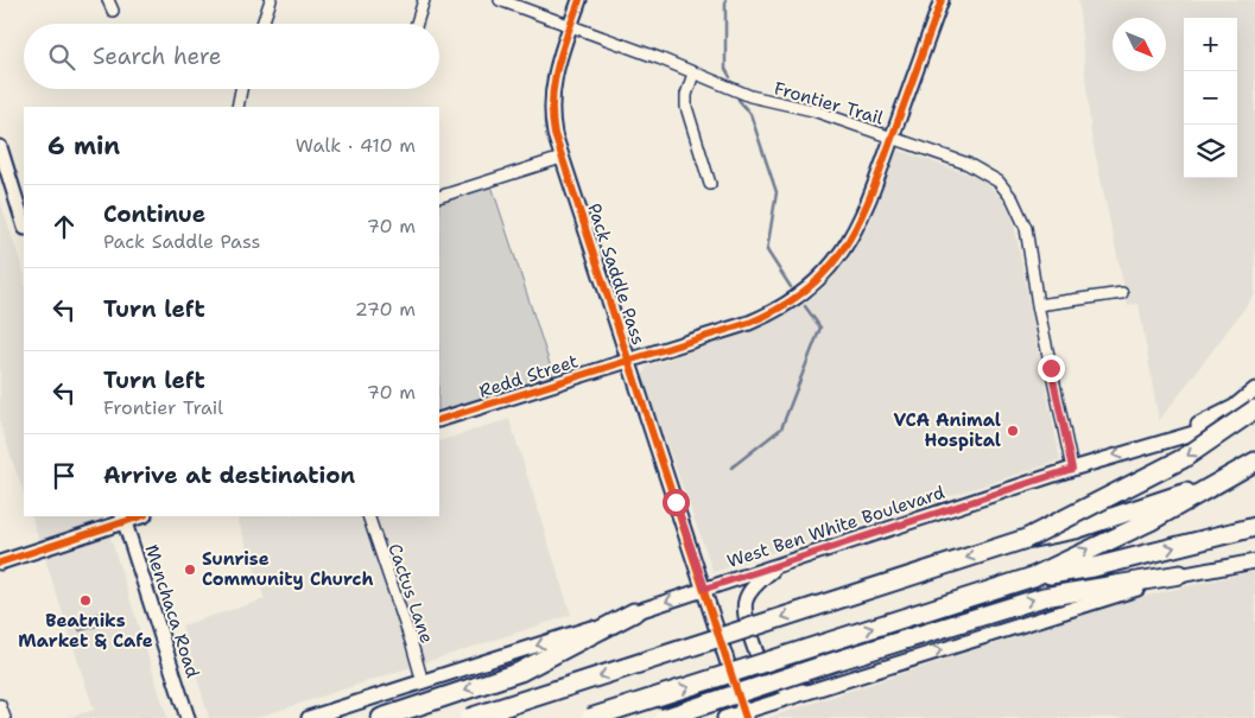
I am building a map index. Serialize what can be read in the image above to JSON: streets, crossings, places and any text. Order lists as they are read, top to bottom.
{
  "streets": {
    "main road": [
      "Pack Saddle Pass",
      "Redd Street",
      "West Ben White Boulevard",
      "Menchaca Road"
    ],
    "street": ["Frontier Trail", "Cactus Lane"]
  },
  "crossings": [
    ["Frontier Trail", "Pack Saddle Pass"],
    ["Frontier Trail", "Redd Street"],
    ["Frontier Trail", "West Ben White Boulevard"],
    ["Pack Saddle Pass", "Redd Street"],
    ["Pack Saddle Pass", "West Ben White Boulevard"],
    ["West Ben White Boulevard", "Cactus Lane"]
  ],
  "one_way": ["West Ben White Boulevard"],
  "places": ["VCA Animal Hospital", "Sunrise Community Church", "Beatniks Market & Cafe"],
  "north": "bottom right",
  "page": {
    "map_buttons": ["+", "−"],
    "search": "Search here",
    "heading": ["6 min", "Walk · 410 m"],
    "list": [
      ["Continue", "Pack Saddle Pass", "70 m"],
      ["Turn left", "270 m"],
      ["Turn left", "Frontier Trail", "70 m"],
      "Arrive at destination"
    ]
  }
}
